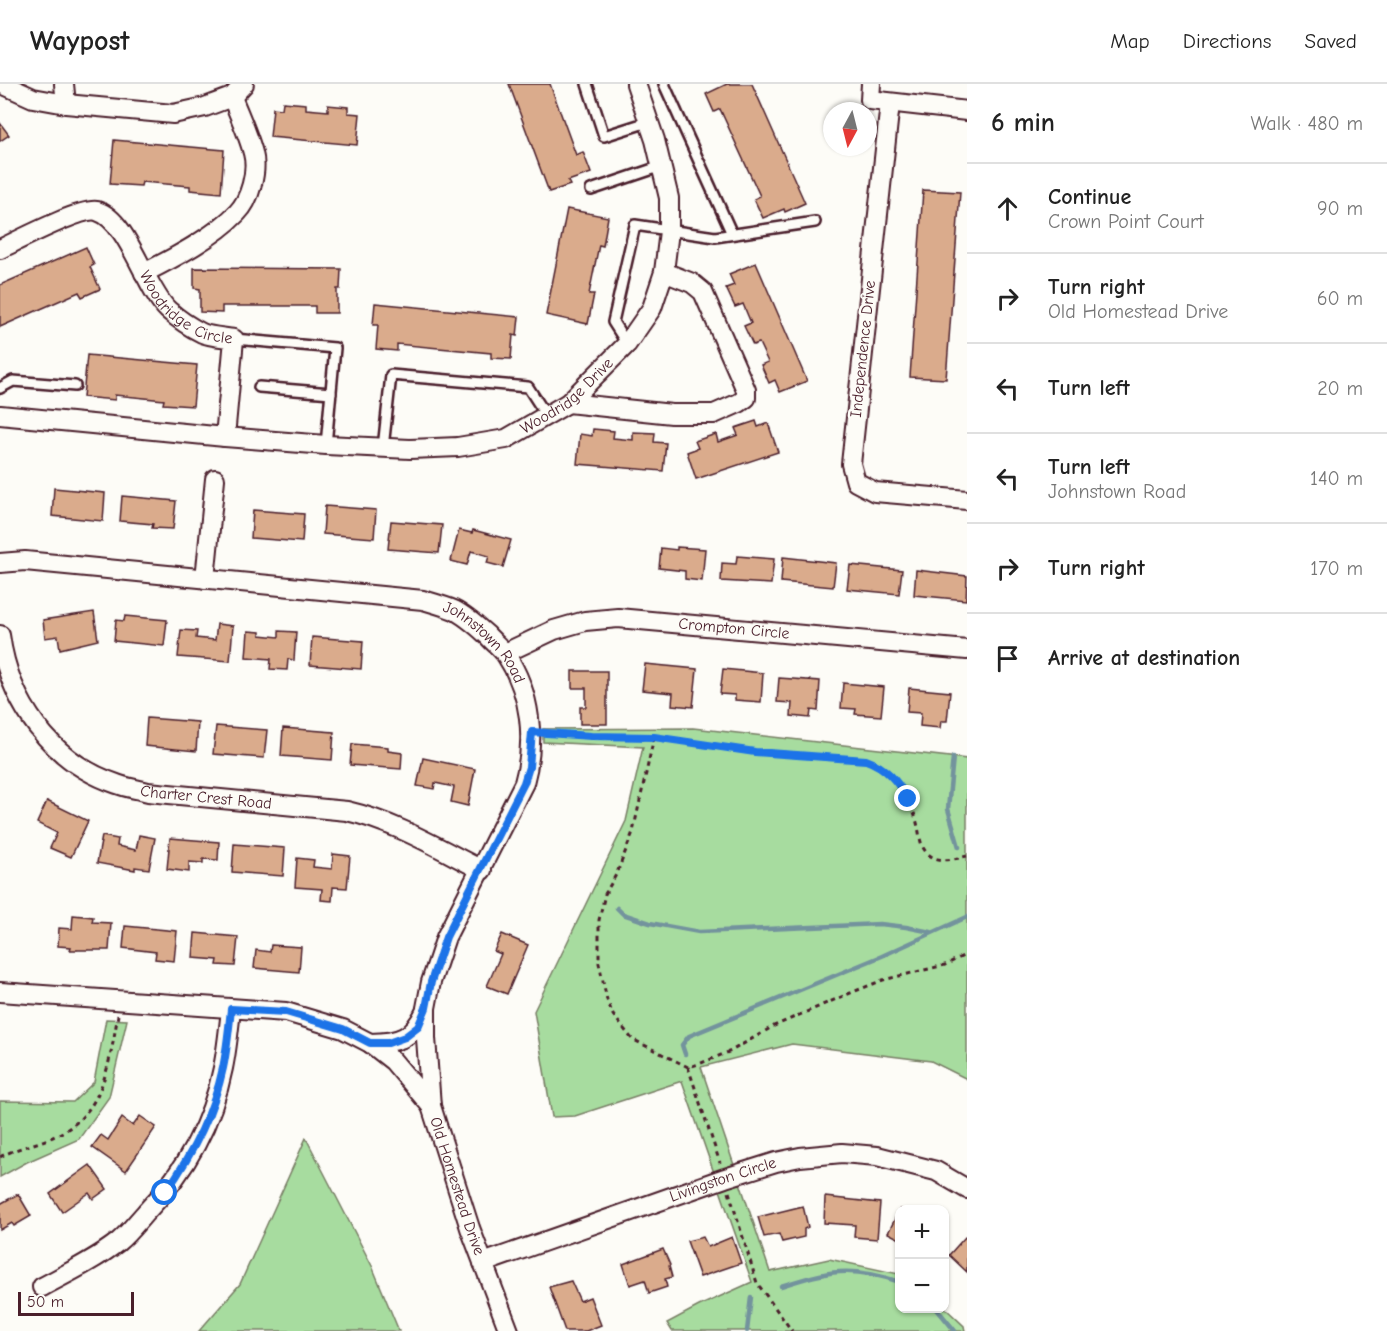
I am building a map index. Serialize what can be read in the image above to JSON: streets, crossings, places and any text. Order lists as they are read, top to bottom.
{
  "streets": {
    "street": [
      "Woodridge Circle",
      "Independence Drive",
      "Woodridge Drive",
      "Crompton Circle",
      "Johnstown Road",
      "Charter Crest Road",
      "Livingston Circle",
      "Old Homestead Drive"
    ]
  },
  "crossings": [
    ["Woodridge Circle", "Woodridge Drive"],
    ["Crompton Circle", "Johnstown Road"],
    ["Johnstown Road", "Charter Crest Road"],
    ["Johnstown Road", "Old Homestead Drive"],
    ["Livingston Circle", "Old Homestead Drive"]
  ],
  "scale_bar": "50 m",
  "north": "bottom",
  "page": {
    "header": "Waypost",
    "nav": ["Map", "Directions", "Saved"],
    "heading": ["6 min", "Walk · 480 m"],
    "list": [
      ["Continue", "Crown Point Court", "90 m"],
      ["Turn right", "Old Homestead Drive", "60 m"],
      ["Turn left", "20 m"],
      ["Turn left", "Johnstown Road", "140 m"],
      ["Turn right", "170 m"],
      "Arrive at destination"
    ],
    "map_buttons": ["+", "−"],
    "scale": "50 m"
  }
}
